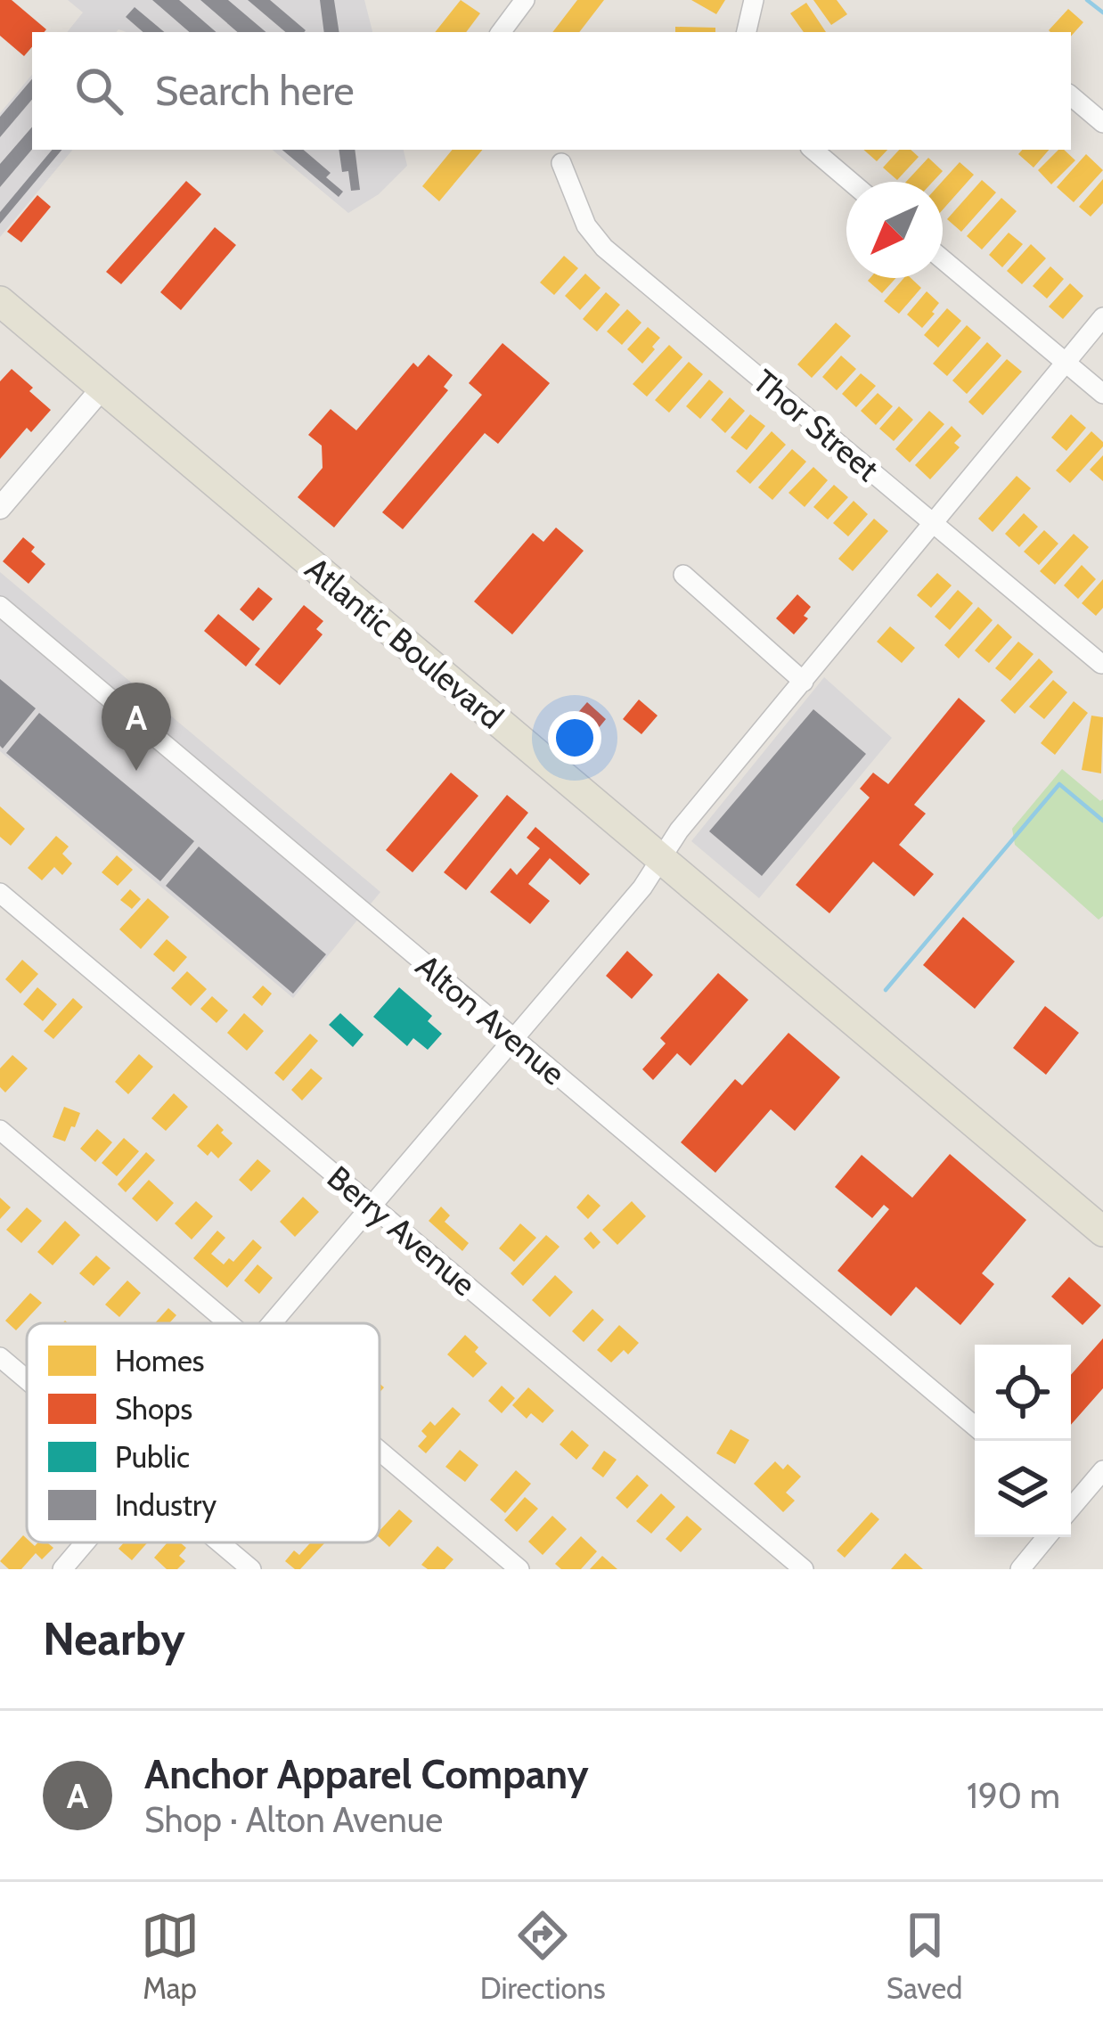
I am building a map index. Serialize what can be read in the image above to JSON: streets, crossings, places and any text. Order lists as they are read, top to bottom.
{
  "streets": {
    "main road": ["Atlantic Boulevard"],
    "street": ["Thor Street", "Alton Avenue", "Berry Avenue"]
  },
  "legend": [
    "Homes",
    "Shops",
    "Public",
    "Industry"
  ],
  "north": "bottom left",
  "page": {
    "search": "Search here",
    "pins": "A",
    "heading": "Nearby",
    "list": [
      {
        "mark": "A",
        "name": "Anchor Apparel Company",
        "note": "Shop · Alton Avenue",
        "value": "190 m"
      }
    ],
    "nav": ["Map", "Directions", "Saved"]
  }
}
